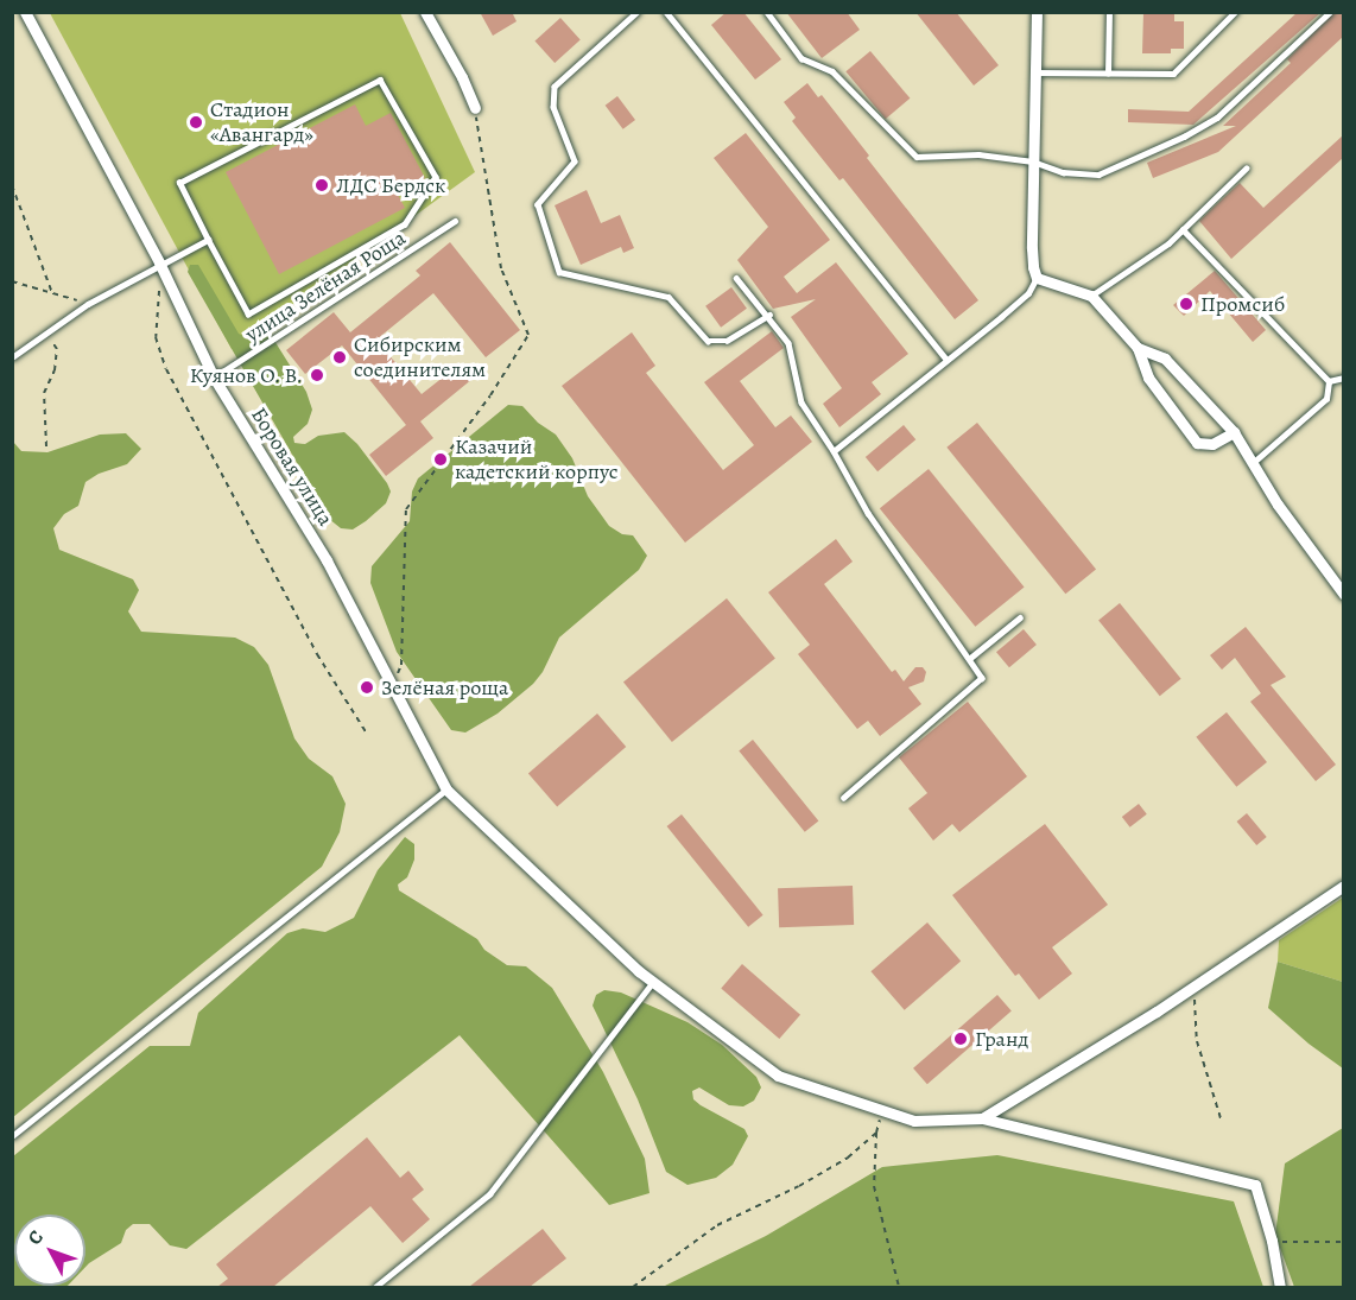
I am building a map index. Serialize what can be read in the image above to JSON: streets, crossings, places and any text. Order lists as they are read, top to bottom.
{
  "streets": {
    "street": ["Боровая улица"],
    "lane": ["улица Зелёная Роща"]
  },
  "crossings": [
    ["улица Зелёная Роща", "Боровая улица"]
  ],
  "places": [
    "Стадион «Авангард»",
    "ЛДС Бердск",
    "Промсиб",
    "Сибирским соединителям",
    "Куянов О. В.",
    "Казачий кадетский корпус",
    "Зелёная роща",
    "Гранд"
  ],
  "north": "top left"
}
